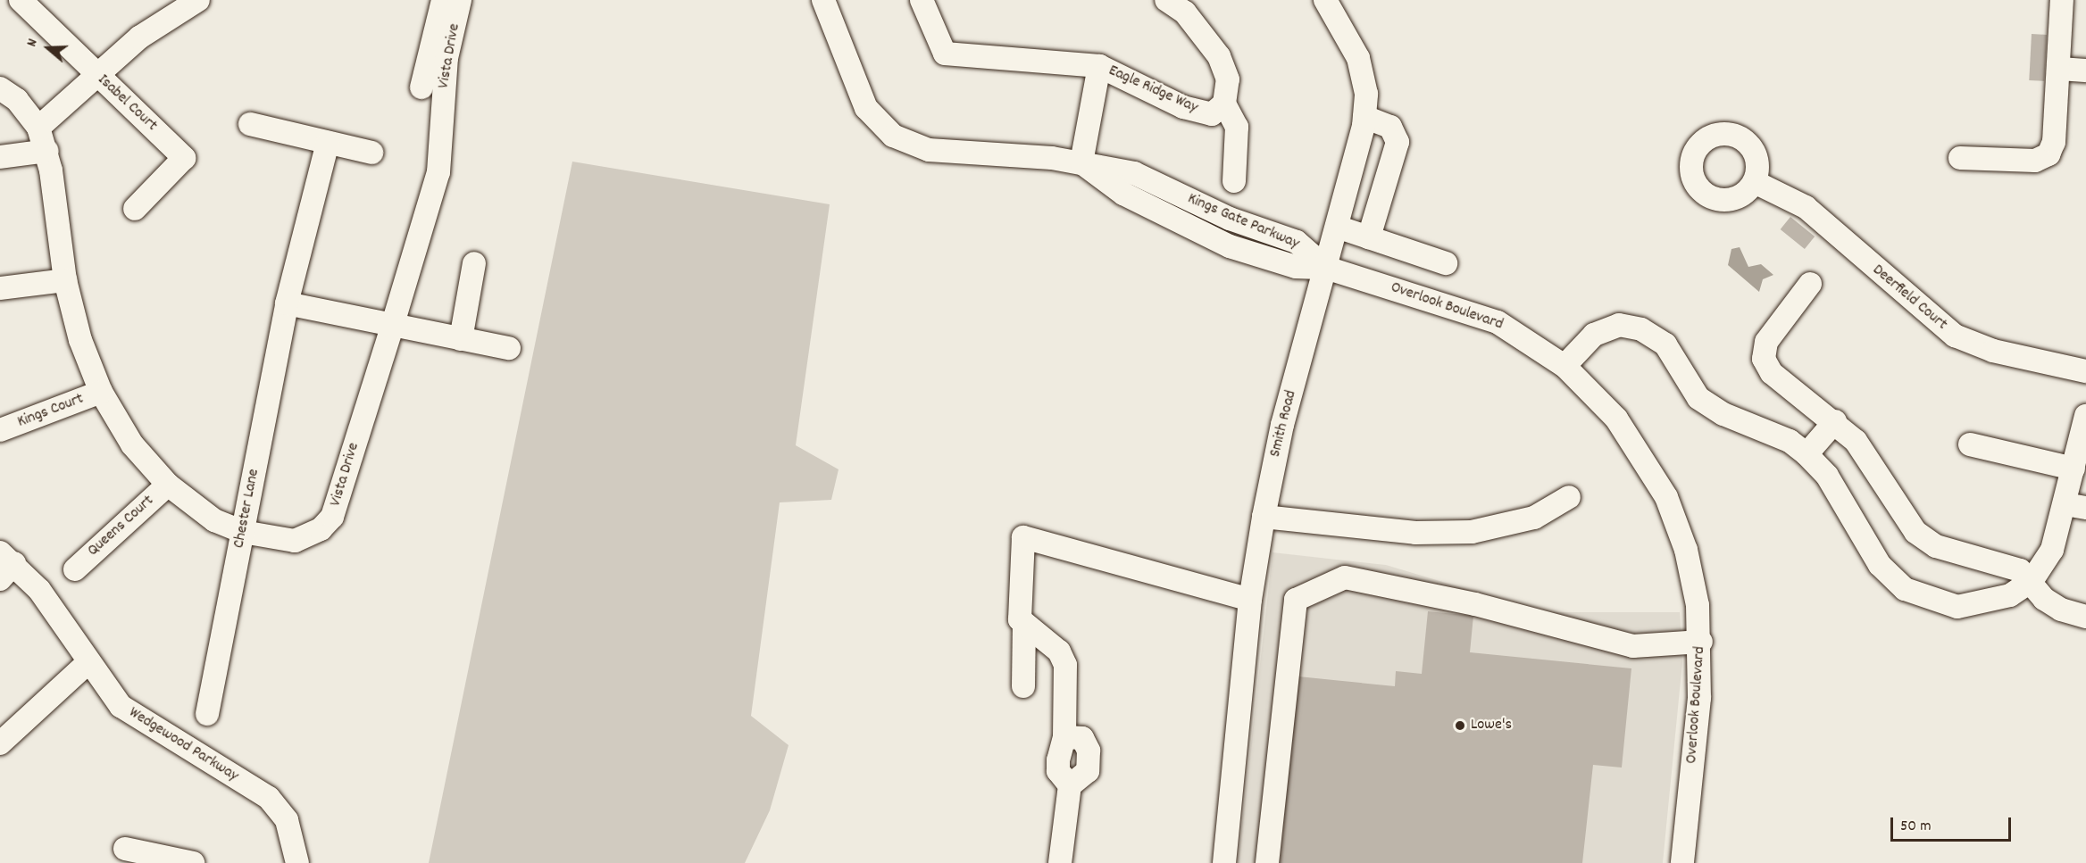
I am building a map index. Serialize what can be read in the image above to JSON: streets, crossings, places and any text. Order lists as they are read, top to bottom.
{
  "streets": {
    "street": [
      "Vista Drive",
      "Eagle Ridge Way",
      "Isabel Court",
      "Kings Gate Parkway",
      "Deerfield Court",
      "Overlook Boulevard",
      "Kings Court",
      "Smith Road",
      "Chester Lane",
      "Queens Court",
      "Wedgewood Parkway"
    ]
  },
  "crossings": [
    ["Vista Drive", "Kings Court"],
    ["Vista Drive", "Chester Lane"],
    ["Vista Drive", "Queens Court"],
    ["Eagle Ridge Way", "Kings Gate Parkway"],
    ["Kings Gate Parkway", "Overlook Boulevard"],
    ["Kings Gate Parkway", "Smith Road"],
    ["Overlook Boulevard", "Smith Road"]
  ],
  "places": ["Lowe's"],
  "scale_bar": "50 m",
  "north": "left"
}
